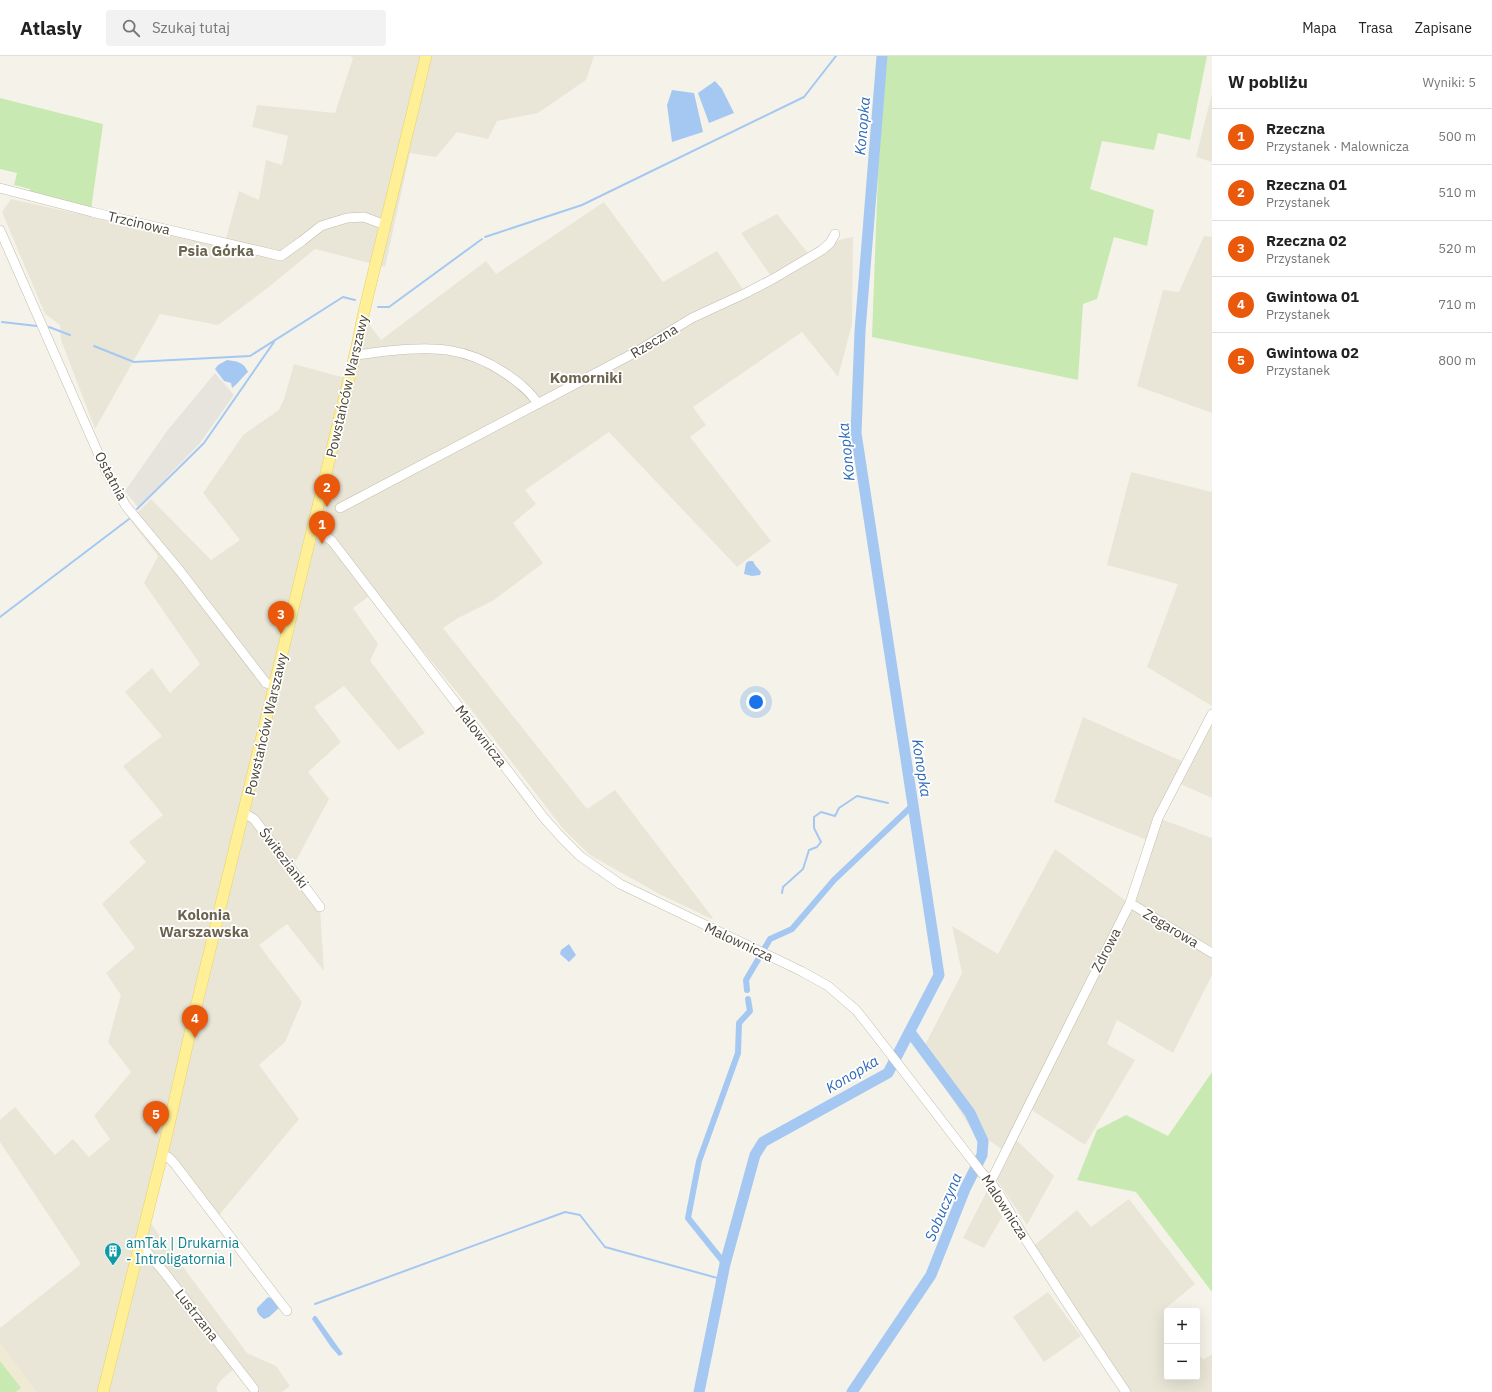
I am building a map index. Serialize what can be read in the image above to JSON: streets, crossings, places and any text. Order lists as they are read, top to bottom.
{
  "streets": {
    "main road": ["Powstańców Warszawy"],
    "street": [
      "Trzcinowa",
      "Rzeczna",
      "Ostatnia",
      "Malownicza",
      "Świtezianki",
      "Zegarowa",
      "Zdrowa",
      "Lustrzana"
    ]
  },
  "crossings": [
    ["Trzcinowa", "Powstańców Warszawy"],
    ["Powstańców Warszawy", "Ostatnia"],
    ["Powstańców Warszawy", "Malownicza"],
    ["Powstańców Warszawy", "Świtezianki"],
    ["Powstańców Warszawy", "Lustrzana"],
    ["Malownicza", "Zdrowa"],
    ["Zegarowa", "Zdrowa"]
  ],
  "districts": ["Psia Górka", "Komorniki", "Kolonia Warszawska"],
  "water": ["Konopka", "Sobuczyna"],
  "places": {
    "building": ["amTak | Drukarnia - Introligatornia |"]
  },
  "page": {
    "header": "Atlasly",
    "search": "Szukaj tutaj",
    "nav": ["Mapa", "Trasa", "Zapisane"],
    "heading": ["W pobliżu", "Wyniki: 5"],
    "list": [
      {
        "mark": "1",
        "name": "Rzeczna",
        "note": "Przystanek · Malownicza",
        "value": "500 m"
      },
      {
        "mark": "2",
        "name": "Rzeczna 01",
        "note": "Przystanek",
        "value": "510 m"
      },
      {
        "mark": "3",
        "name": "Rzeczna 02",
        "note": "Przystanek",
        "value": "520 m"
      },
      {
        "mark": "4",
        "name": "Gwintowa 01",
        "note": "Przystanek",
        "value": "710 m"
      },
      {
        "mark": "5",
        "name": "Gwintowa 02",
        "note": "Przystanek",
        "value": "800 m"
      }
    ],
    "pins": [
      "2",
      "1",
      "3",
      "4",
      "5"
    ],
    "map_buttons": ["+", "−"]
  }
}
